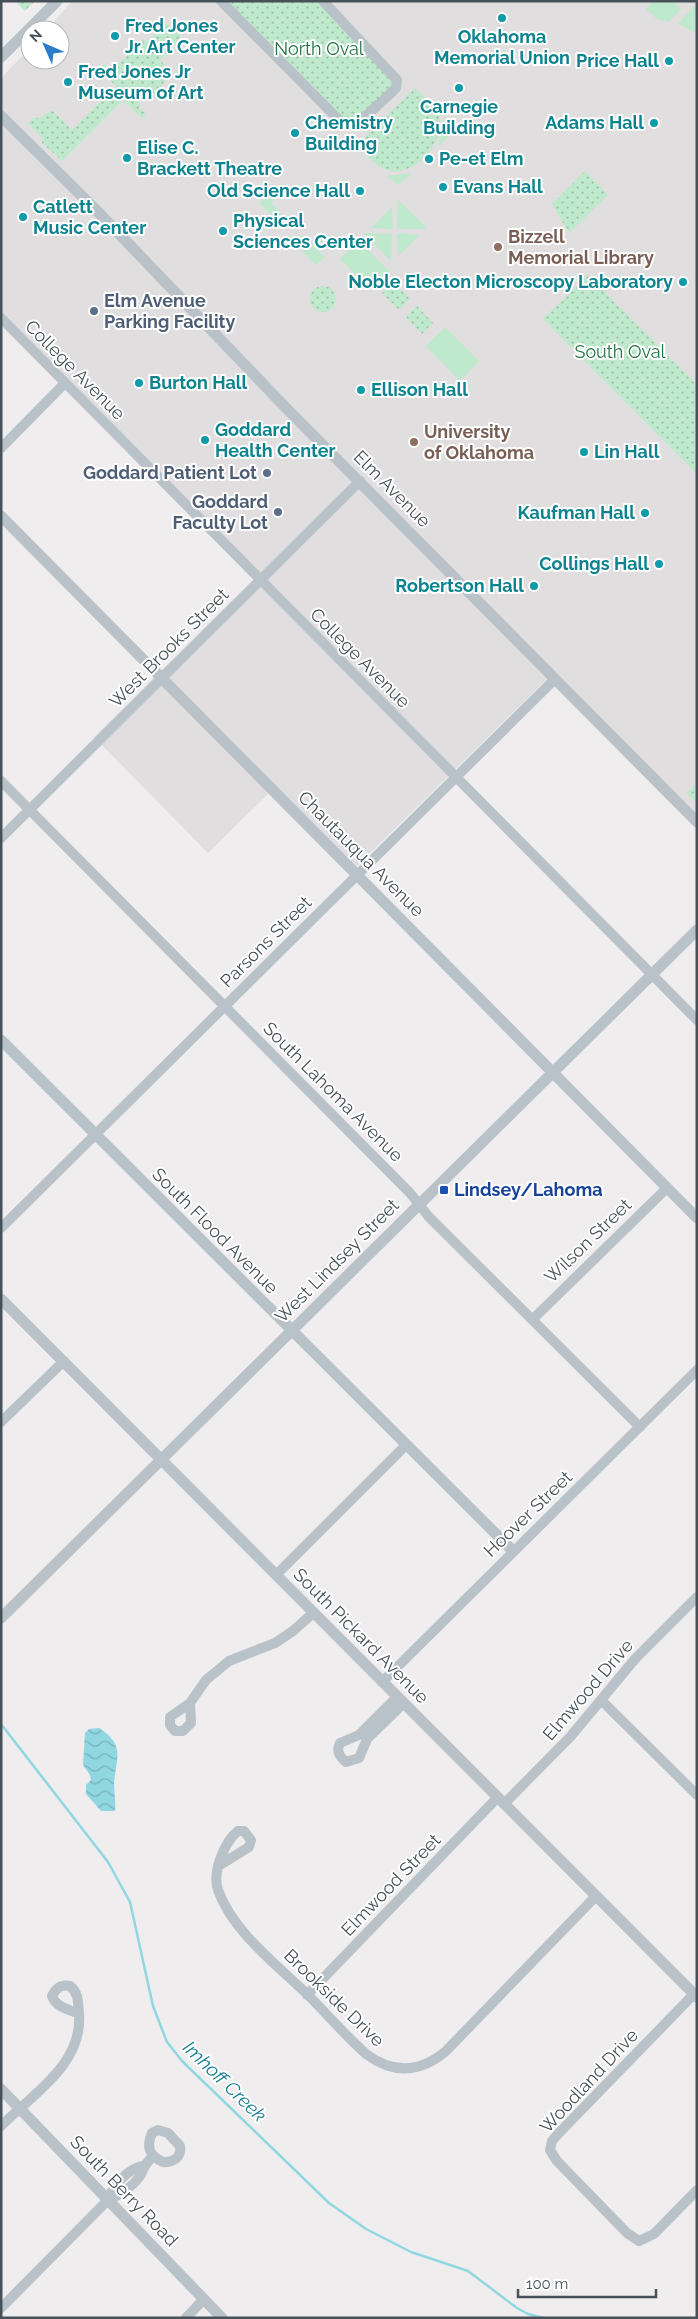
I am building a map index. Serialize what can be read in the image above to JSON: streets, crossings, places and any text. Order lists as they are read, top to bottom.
{
  "streets": {
    "street": [
      "College Avenue",
      "Elm Avenue",
      "West Brooks Street",
      "Chautauqua Avenue",
      "Parsons Street",
      "South Lahoma Avenue",
      "South Flood Avenue",
      "Wilson Street",
      "West Lindsey Street",
      "Hoover Street",
      "South Pickard Avenue",
      "Elmwood Drive",
      "Elmwood Street",
      "Brookside Drive",
      "Woodland Drive",
      "South Berry Road"
    ]
  },
  "crossings": [
    ["College Avenue", "West Brooks Street"],
    ["College Avenue", "Parsons Street"],
    ["College Avenue", "West Lindsey Street"],
    ["Elm Avenue", "West Brooks Street"],
    ["Elm Avenue", "Parsons Street"],
    ["West Brooks Street", "Chautauqua Avenue"],
    ["West Brooks Street", "South Lahoma Avenue"],
    ["Chautauqua Avenue", "Parsons Street"],
    ["Chautauqua Avenue", "Wilson Street"],
    ["Chautauqua Avenue", "West Lindsey Street"],
    ["Parsons Street", "South Lahoma Avenue"],
    ["Parsons Street", "South Flood Avenue"],
    ["South Lahoma Avenue", "Wilson Street"],
    ["South Lahoma Avenue", "West Lindsey Street"],
    ["South Lahoma Avenue", "Hoover Street"],
    ["South Flood Avenue", "West Lindsey Street"],
    ["South Flood Avenue", "Hoover Street"],
    ["West Lindsey Street", "South Pickard Avenue"],
    ["Hoover Street", "South Pickard Avenue"],
    ["South Pickard Avenue", "Elmwood Drive"],
    ["South Pickard Avenue", "Elmwood Street"],
    ["South Pickard Avenue", "Brookside Drive"],
    ["South Pickard Avenue", "Woodland Drive"],
    ["Elmwood Drive", "Elmwood Street"],
    ["Elmwood Street", "Brookside Drive"]
  ],
  "water": ["Imhoff Creek"],
  "parks": ["North Oval", "South Oval"],
  "places": {
    "other": [
      "Oklahoma Memorial Union",
      "Fred Jones Jr. Art Center",
      "Price Hall",
      "Fred Jones Jr Museum of Art",
      "Carnegie Building",
      "Adams Hall",
      "Chemistry Building",
      "Elise C. Brackett Theatre",
      "Pe-et Elm",
      "Evans Hall",
      "Old Science Hall",
      "Catlett Music Center",
      "Physical Sciences Center",
      "Bizzell Memorial Library",
      "Noble Electon Microscopy Laboratory",
      "Elm Avenue Parking Facility",
      "Burton Hall",
      "Ellison Hall",
      "Goddard Health Center",
      "University of Oklahoma",
      "Lin Hall",
      "Goddard Patient Lot",
      "Goddard Faculty Lot",
      "Kaufman Hall",
      "Collings Hall",
      "Robertson Hall"
    ],
    "transit": ["Lindsey/Lahoma"]
  },
  "scale_bar": "100 m",
  "north": "top left"
}
